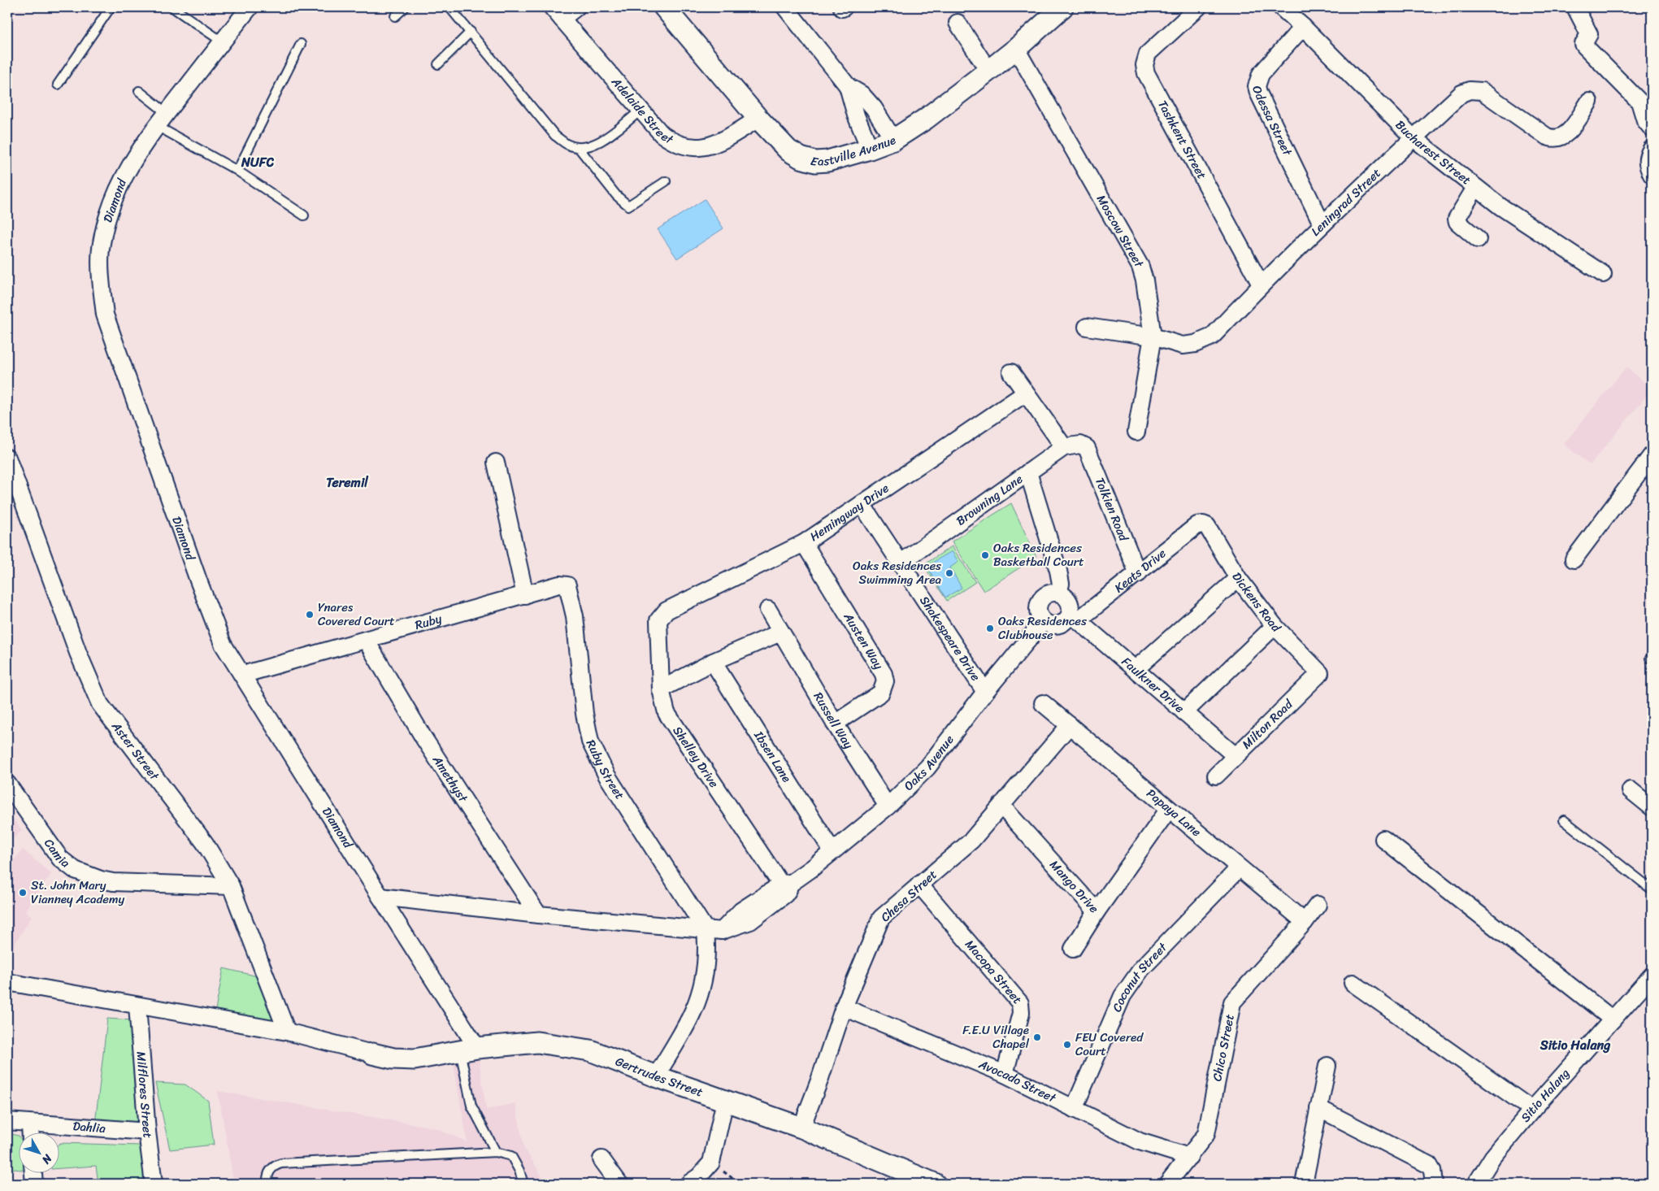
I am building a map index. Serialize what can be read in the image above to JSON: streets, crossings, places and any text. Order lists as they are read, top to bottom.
{
  "streets": {
    "street": [
      "Adelaide Street",
      "Odessa Street",
      "Tashkent Street",
      "Eastville Avenue",
      "Bucharest Street",
      "Diamond",
      "Leningrad Street",
      "Moscow Street",
      "Browning Lane",
      "Tolkien Road",
      "Hemingway Drive",
      "Keats Drive",
      "Dickens Road",
      "Ruby",
      "Shakespeare Drive",
      "Austen Way",
      "Faulkner Drive",
      "Russell Way",
      "Milton Road",
      "Aster Street",
      "Shelley Drive",
      "Ibsen Lane",
      "Oaks Avenue",
      "Ruby Street",
      "Amethyst",
      "Papaya Lane",
      "Camia",
      "Mango Drive",
      "Chesa Street",
      "Macopa Street",
      "Coconut Street",
      "Chico Street",
      "Gertrudes Street",
      "Avocado Street",
      "Milflores Street",
      "Sitio Halang",
      "Dahlia"
    ]
  },
  "crossings": [
    ["Adelaide Street", "Eastville Avenue"],
    ["Odessa Street", "Bucharest Street"],
    ["Odessa Street", "Leningrad Street"],
    ["Tashkent Street", "Leningrad Street"],
    ["Eastville Avenue", "Moscow Street"],
    ["Bucharest Street", "Leningrad Street"],
    ["Diamond", "Ruby"],
    ["Diamond", "Oaks Avenue"],
    ["Diamond", "Gertrudes Street"],
    ["Leningrad Street", "Moscow Street"],
    ["Browning Lane", "Tolkien Road"],
    ["Browning Lane", "Shakespeare Drive"],
    ["Tolkien Road", "Keats Drive"],
    ["Hemingway Drive", "Shakespeare Drive"],
    ["Hemingway Drive", "Austen Way"],
    ["Hemingway Drive", "Shelley Drive"],
    ["Keats Drive", "Dickens Road"],
    ["Keats Drive", "Faulkner Drive"],
    ["Keats Drive", "Oaks Avenue"],
    ["Dickens Road", "Milton Road"],
    ["Ruby", "Ruby Street"],
    ["Ruby", "Amethyst"],
    ["Shakespeare Drive", "Oaks Avenue"],
    ["Austen Way", "Russell Way"],
    ["Faulkner Drive", "Milton Road"],
    ["Faulkner Drive", "Oaks Avenue"],
    ["Russell Way", "Oaks Avenue"],
    ["Aster Street", "Camia"],
    ["Shelley Drive", "Oaks Avenue"],
    ["Ibsen Lane", "Oaks Avenue"],
    ["Oaks Avenue", "Ruby Street"],
    ["Oaks Avenue", "Amethyst"],
    ["Papaya Lane", "Mango Drive"],
    ["Papaya Lane", "Chesa Street"],
    ["Papaya Lane", "Coconut Street"],
    ["Papaya Lane", "Chico Street"],
    ["Mango Drive", "Chesa Street"],
    ["Chesa Street", "Macopa Street"],
    ["Chesa Street", "Gertrudes Street"],
    ["Chesa Street", "Avocado Street"],
    ["Macopa Street", "Avocado Street"],
    ["Coconut Street", "Avocado Street"],
    ["Chico Street", "Avocado Street"],
    ["Milflores Street", "Dahlia"]
  ],
  "districts": ["NUFC", "Teremil", "Sitio Halang"],
  "places": [
    "Oaks Residences Basketball Court",
    "Oaks Residences Swimming Area",
    "Ynares Covered Court",
    "Oaks Residences Clubhouse",
    "St. John Mary Vianney Academy",
    "F.E.U Village Chapel",
    "FEU Covered Court"
  ],
  "north": "bottom right"
}
